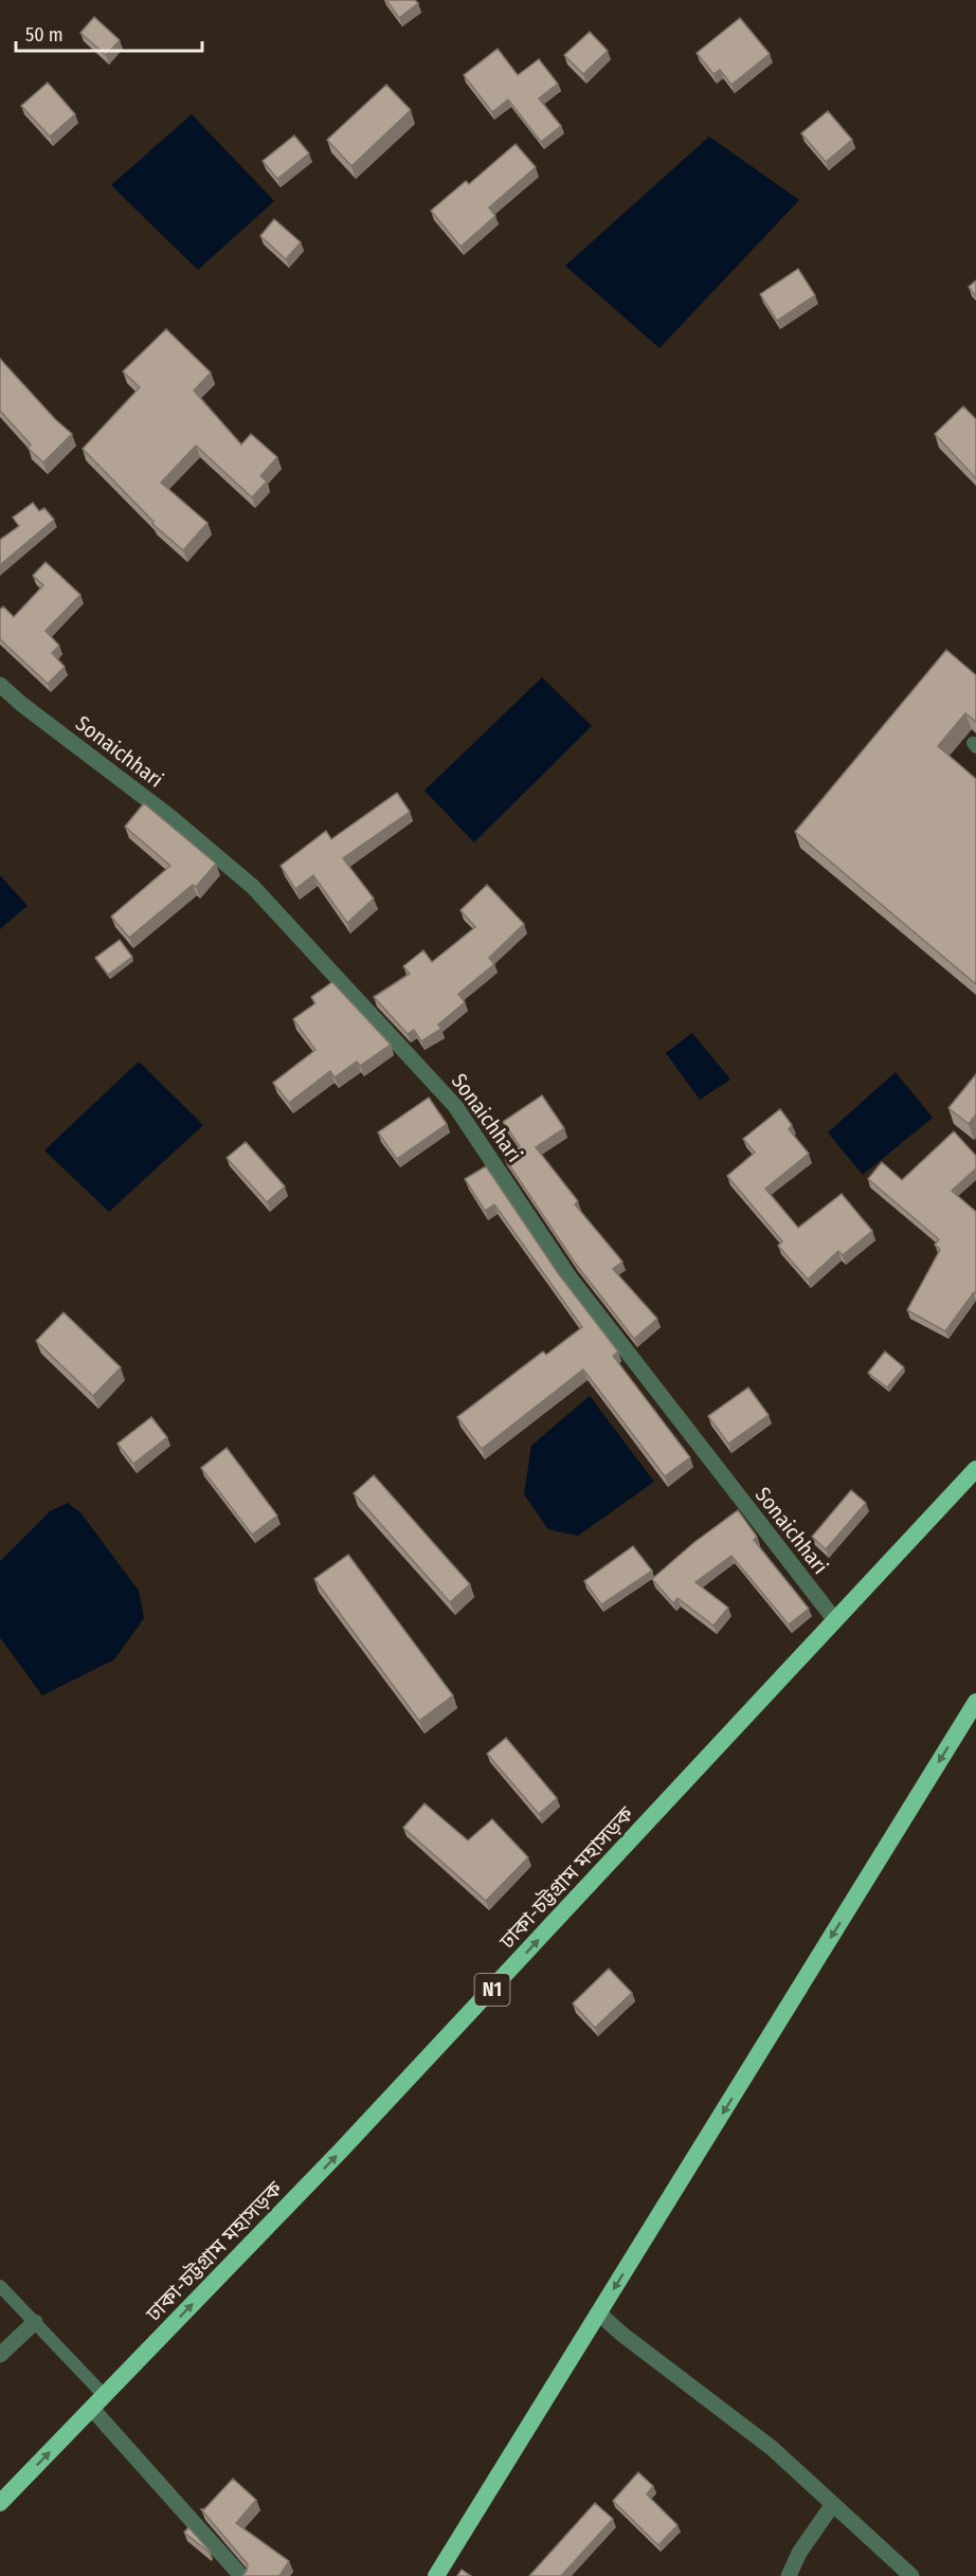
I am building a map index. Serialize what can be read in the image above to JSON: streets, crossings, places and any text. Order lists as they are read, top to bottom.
{
  "streets": {
    "highway": ["ঢাকা-চট্টগ্রাম মহাসড়ক", "N1"],
    "street": ["Sonaichhari"]
  },
  "crossings": [
    ["Sonaichhari", "ঢাকা-চট্টগ্রাম মহাসড়ক"]
  ],
  "one_way": ["ঢাকা-চট্টগ্রাম মহাসড়ক"],
  "scale_bar": "50 m"
}
